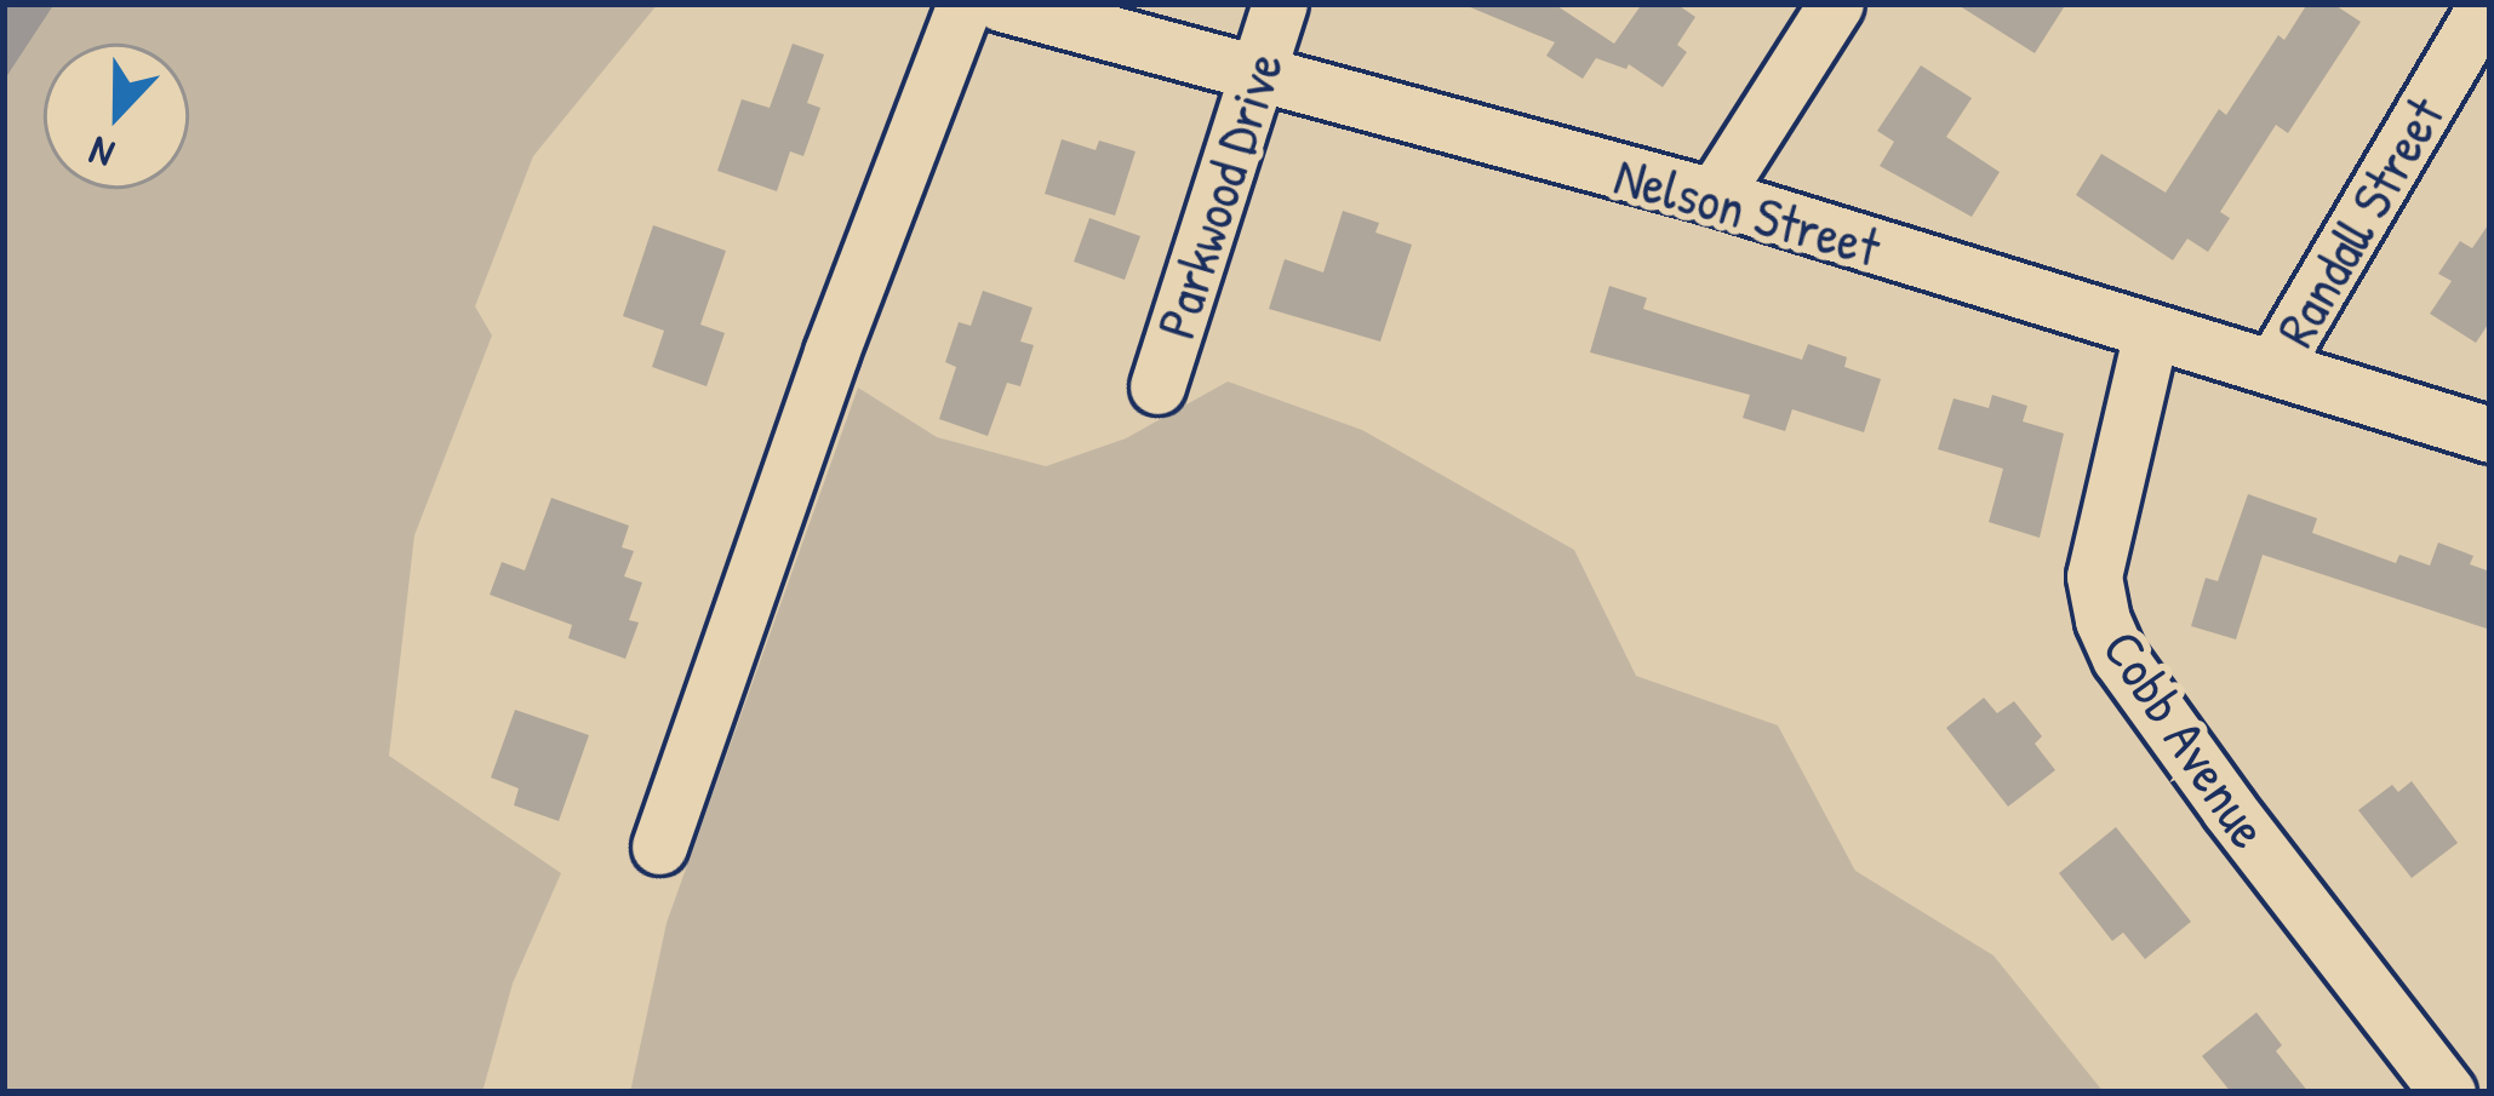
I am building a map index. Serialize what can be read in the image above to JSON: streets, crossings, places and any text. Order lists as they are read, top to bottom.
{
  "streets": {
    "street": [
      "Parkwood Drive",
      "Nelson Street",
      "Randall Street",
      "Cobb Avenue"
    ]
  },
  "crossings": [
    ["Parkwood Drive", "Nelson Street"],
    ["Nelson Street", "Randall Street"],
    ["Nelson Street", "Cobb Avenue"]
  ],
  "north": "bottom"
}
